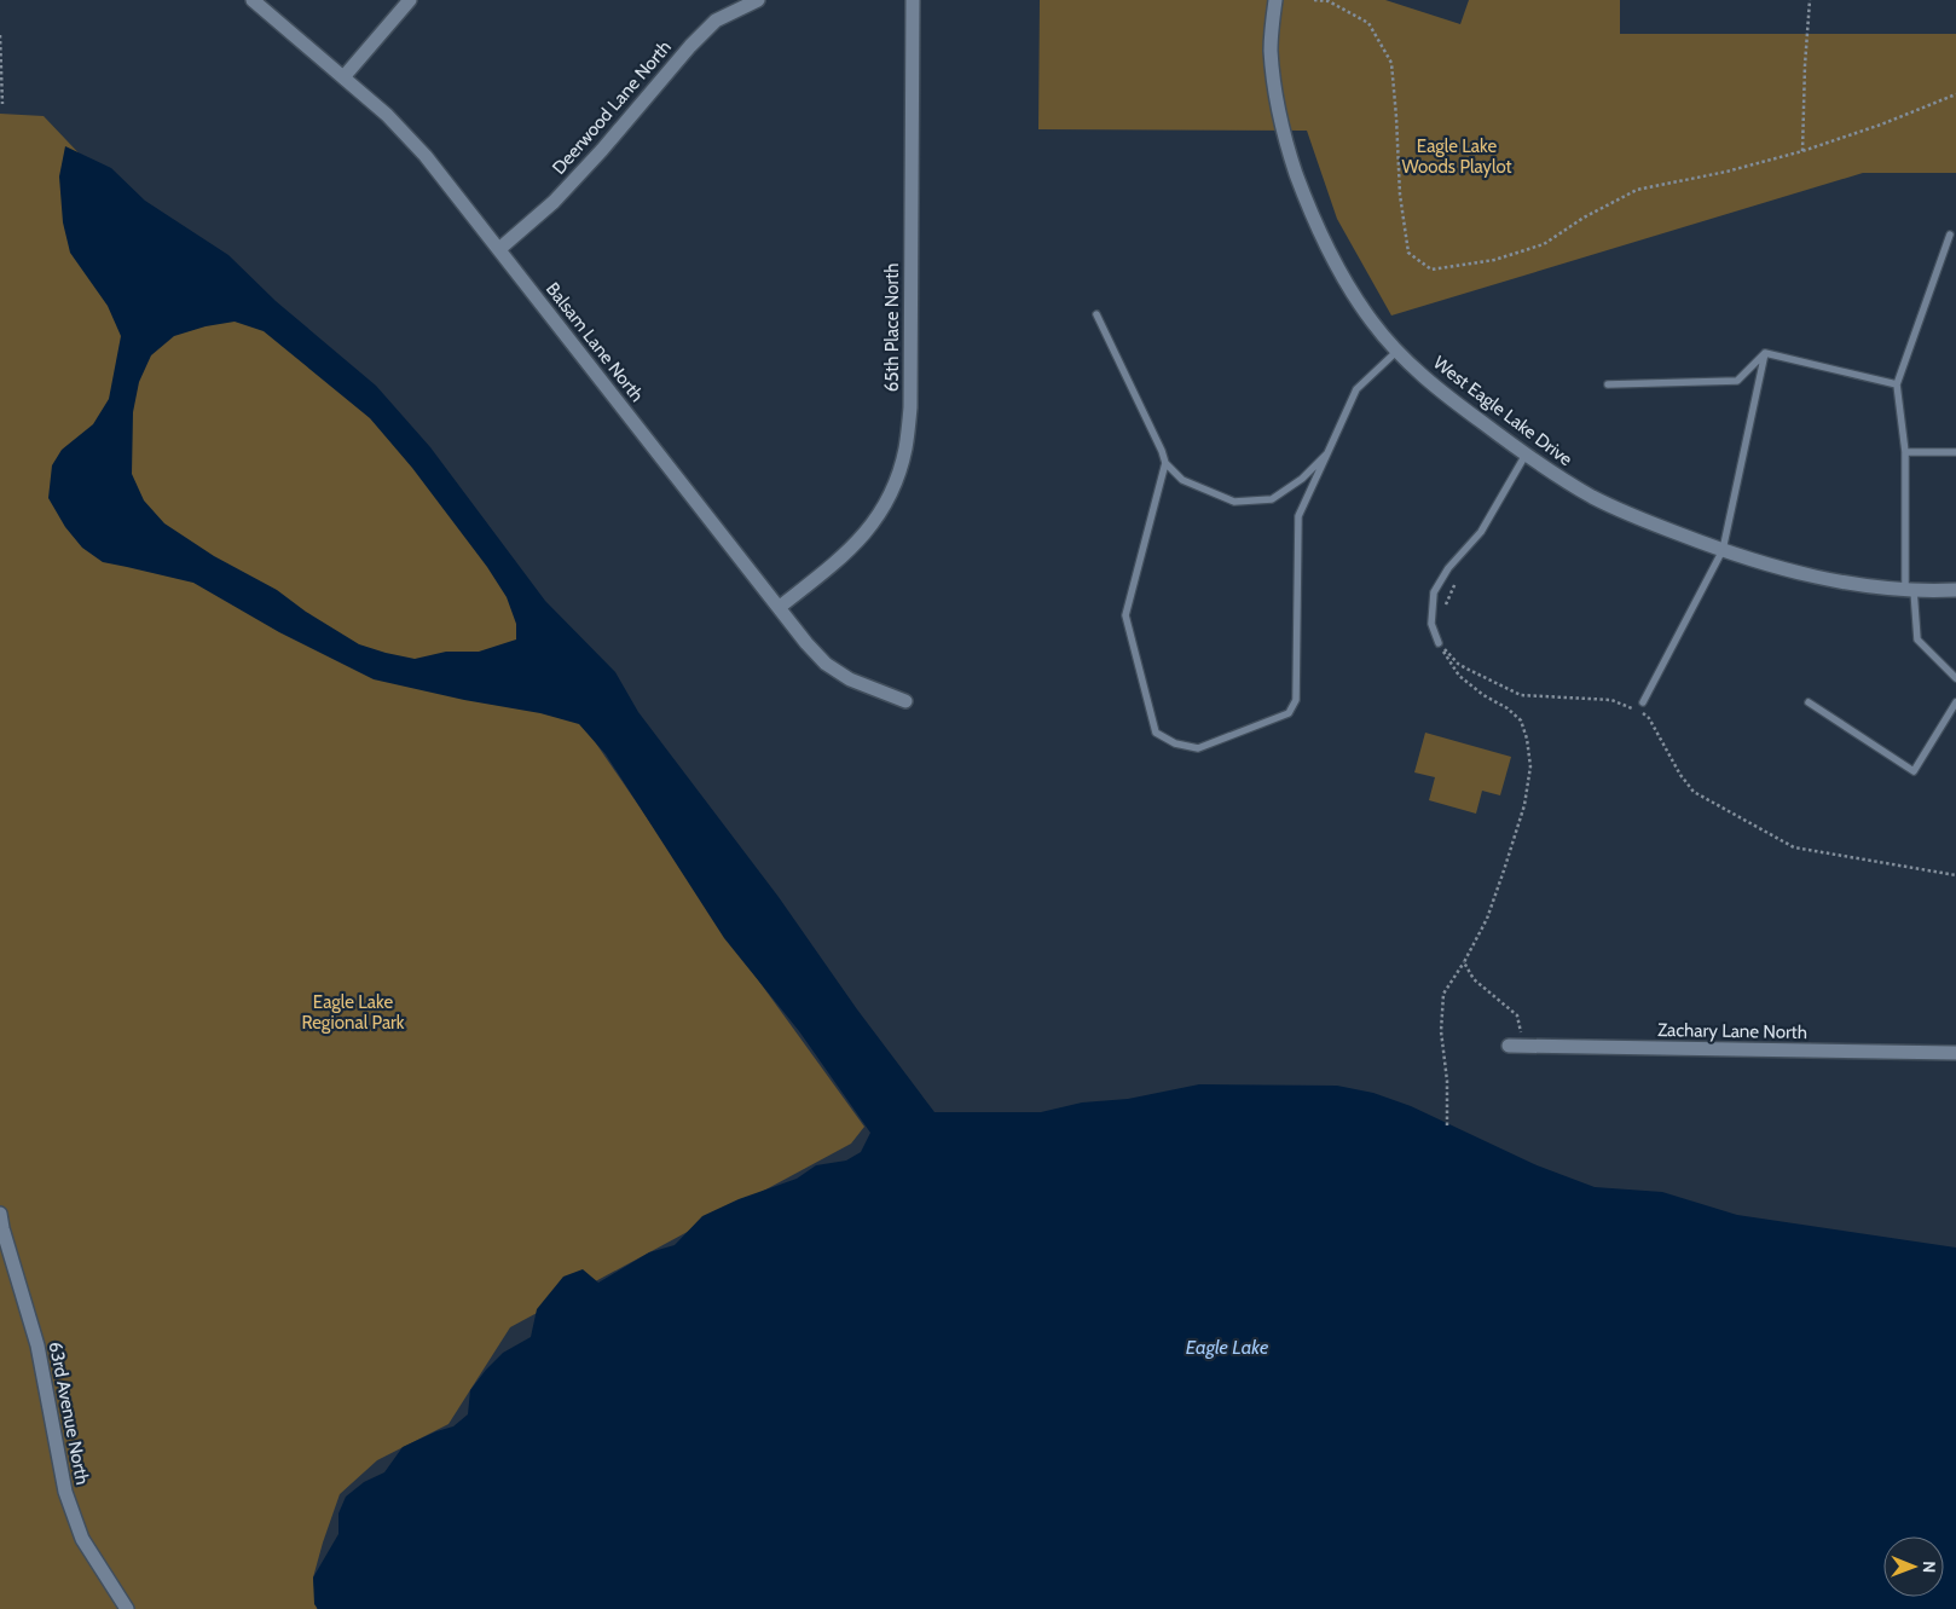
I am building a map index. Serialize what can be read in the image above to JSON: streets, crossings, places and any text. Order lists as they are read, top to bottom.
{
  "streets": {
    "street": [
      "Deerwood Lane North",
      "65th Place North",
      "Balsam Lane North",
      "West Eagle Lake Drive",
      "Zachary Lane North",
      "63rd Avenue North"
    ]
  },
  "crossings": [
    ["Deerwood Lane North", "Balsam Lane North"],
    ["65th Place North", "Balsam Lane North"]
  ],
  "water": ["Eagle Lake"],
  "parks": ["Eagle Lake Woods Playlot", "Eagle Lake Regional Park"],
  "north": "right"
}
